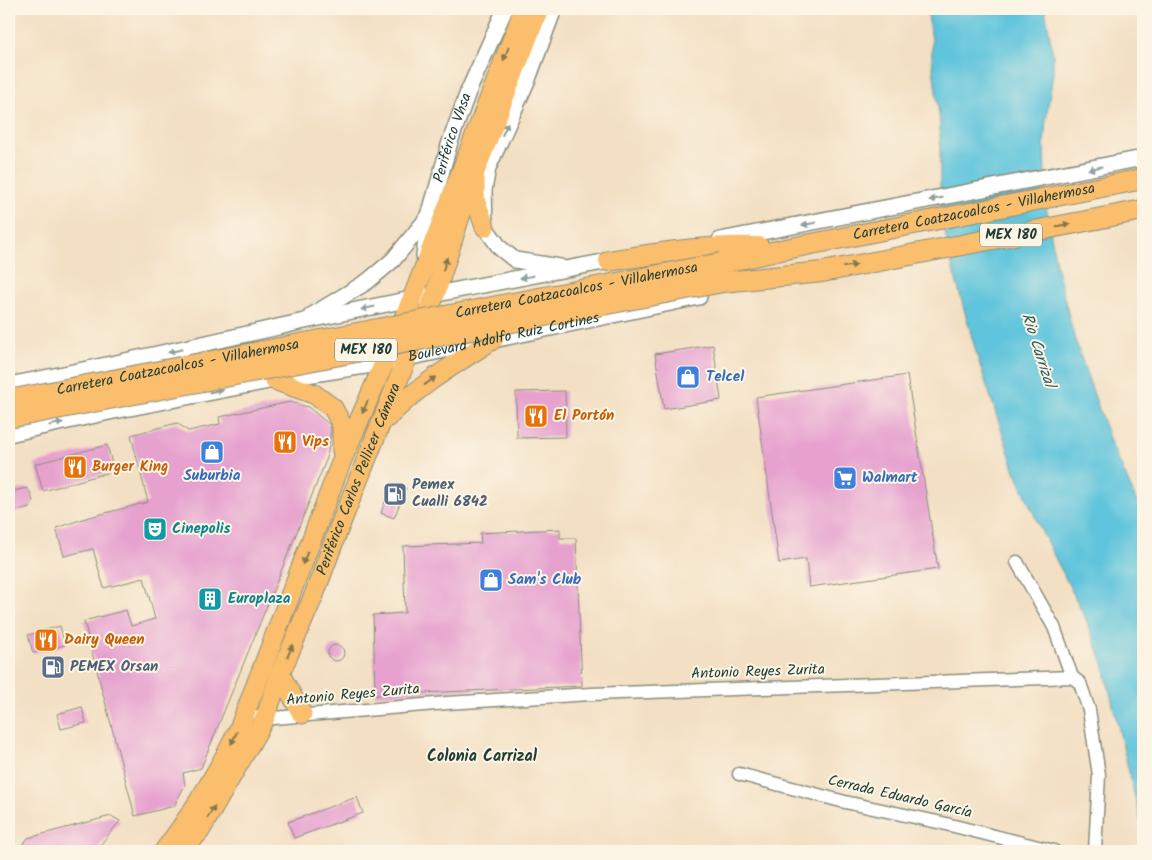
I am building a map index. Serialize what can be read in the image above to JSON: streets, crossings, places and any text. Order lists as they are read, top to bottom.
{
  "streets": {
    "highway": ["Carretera Coatzacoalcos - Villahermosa", "MEX 180"],
    "main road": ["Periférico Carlos Pellicer Cámara"],
    "street": [
      "Periférico Vhsa",
      "Boulevard Adolfo Ruiz Cortines",
      "Antonio Reyes Zurita",
      "Cerrada Eduardo García"
    ]
  },
  "crossings": [
    ["Periférico Vhsa", "Periférico Carlos Pellicer Cámara"],
    ["Carretera Coatzacoalcos - Villahermosa", "Boulevard Adolfo Ruiz Cortines"],
    ["Boulevard Adolfo Ruiz Cortines", "Periférico Carlos Pellicer Cámara"],
    ["Periférico Carlos Pellicer Cámara", "Antonio Reyes Zurita"]
  ],
  "districts": ["Colonia Carrizal"],
  "water": ["Rio Carrizal"],
  "places": {
    "shop": ["Telcel", "Suburbia", "Sam's Club"],
    "restaurant": [
      "El Portón",
      "Vips",
      "Burger King",
      "Dairy Queen"
    ],
    "supermarket": ["Walmart"],
    "fuel station": ["Pemex Cualli 6842", "PEMEX Orsan"],
    "theatre": ["Cinepolis"],
    "building": ["Europlaza"]
  }
}
